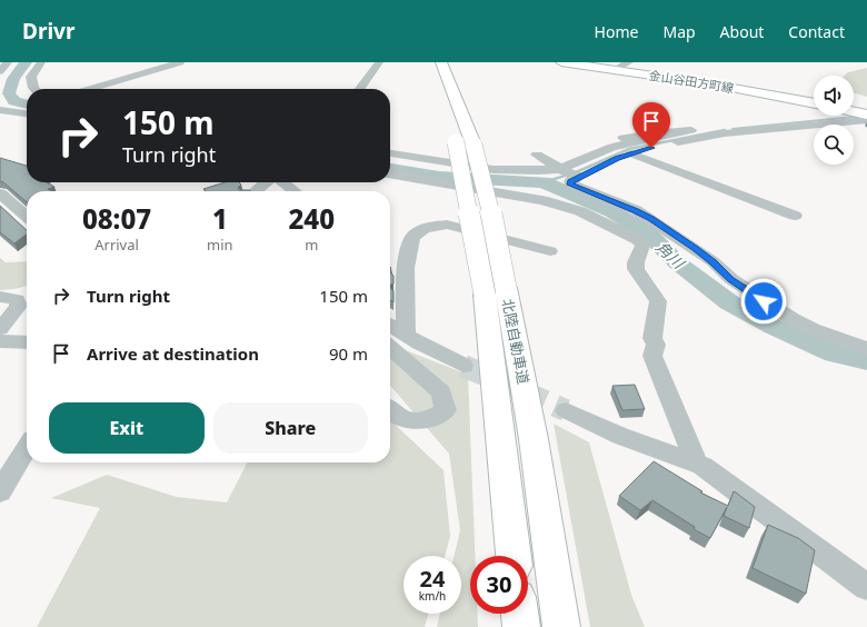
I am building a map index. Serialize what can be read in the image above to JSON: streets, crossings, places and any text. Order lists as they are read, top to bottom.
{
  "streets": {
    "main road": ["金山谷田方町線", "北陸自動車道"]
  },
  "water": ["角川"],
  "page": {
    "header": "Drivr",
    "nav": [
      "Home",
      "Map",
      "About",
      "Contact"
    ],
    "turn": ["150 m", "Turn right"],
    "eta": [
      "08:07",
      "Arrival",
      "1",
      "min",
      "240",
      "m"
    ],
    "list": [
      {
        "name": "Turn right",
        "value": "150 m"
      },
      {
        "name": "Arrive at destination",
        "value": "90 m"
      }
    ],
    "buttons": ["Exit", "Share"],
    "speed": "24 km/h",
    "limit": "30"
  }
}
